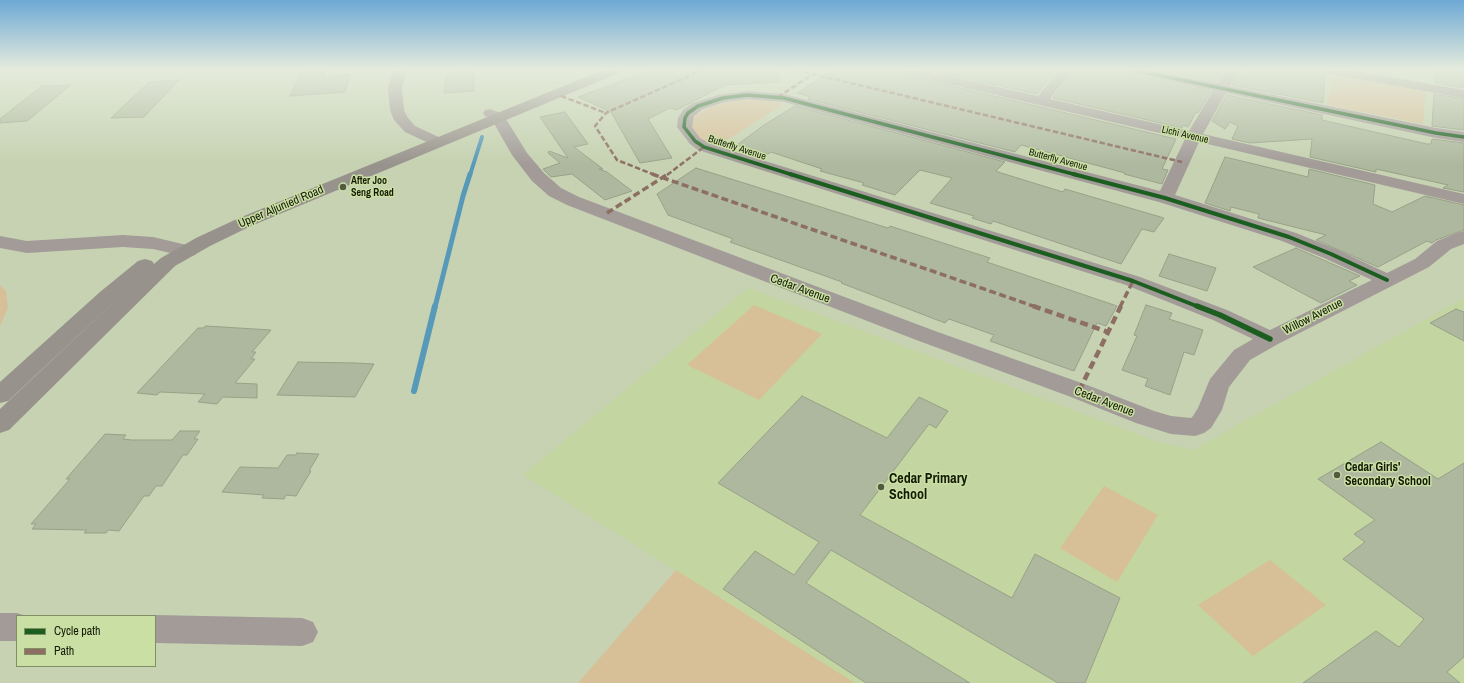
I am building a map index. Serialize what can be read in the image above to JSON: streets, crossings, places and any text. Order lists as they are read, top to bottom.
{
  "streets": {
    "main road": ["Upper Aljunied Road"],
    "street": [
      "Lichi Avenue",
      "Butterfly Avenue",
      "Cedar Avenue",
      "Willow Avenue"
    ]
  },
  "crossings": [
    ["Butterfly Avenue", "Willow Avenue"],
    ["Upper Aljunied Road", "Cedar Avenue"],
    ["Cedar Avenue", "Willow Avenue"]
  ],
  "places": ["After Joo Seng Road", "Cedar Girls' Secondary School", "Cedar Primary School"],
  "legend": ["Cycle path", "Path"]
}
